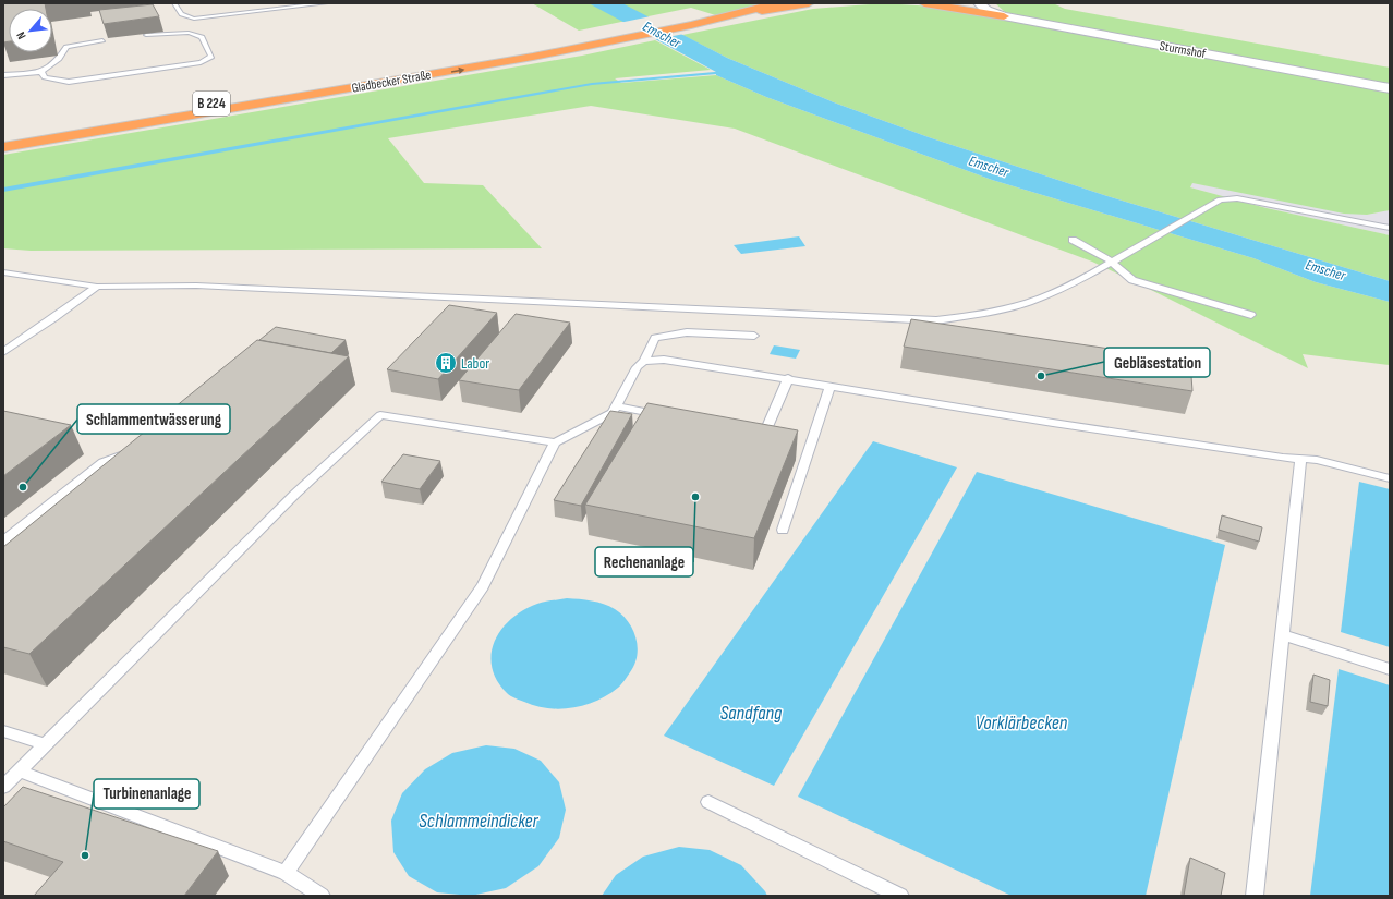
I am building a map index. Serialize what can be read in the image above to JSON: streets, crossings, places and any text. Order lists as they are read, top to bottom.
{
  "streets": {
    "highway": ["Gladbecker Straße", "B 224"],
    "street": ["Sturmshof"]
  },
  "water": [
    "Emscher",
    "Sandfang",
    "Vorklärbecken",
    "Schlammeindicker"
  ],
  "places": {
    "building": ["Labor"],
    "other": [
      "Gebläsestation",
      "Schlammentwässerung",
      "Rechenanlage",
      "Turbinenanlage"
    ]
  },
  "north": "bottom left"
}
